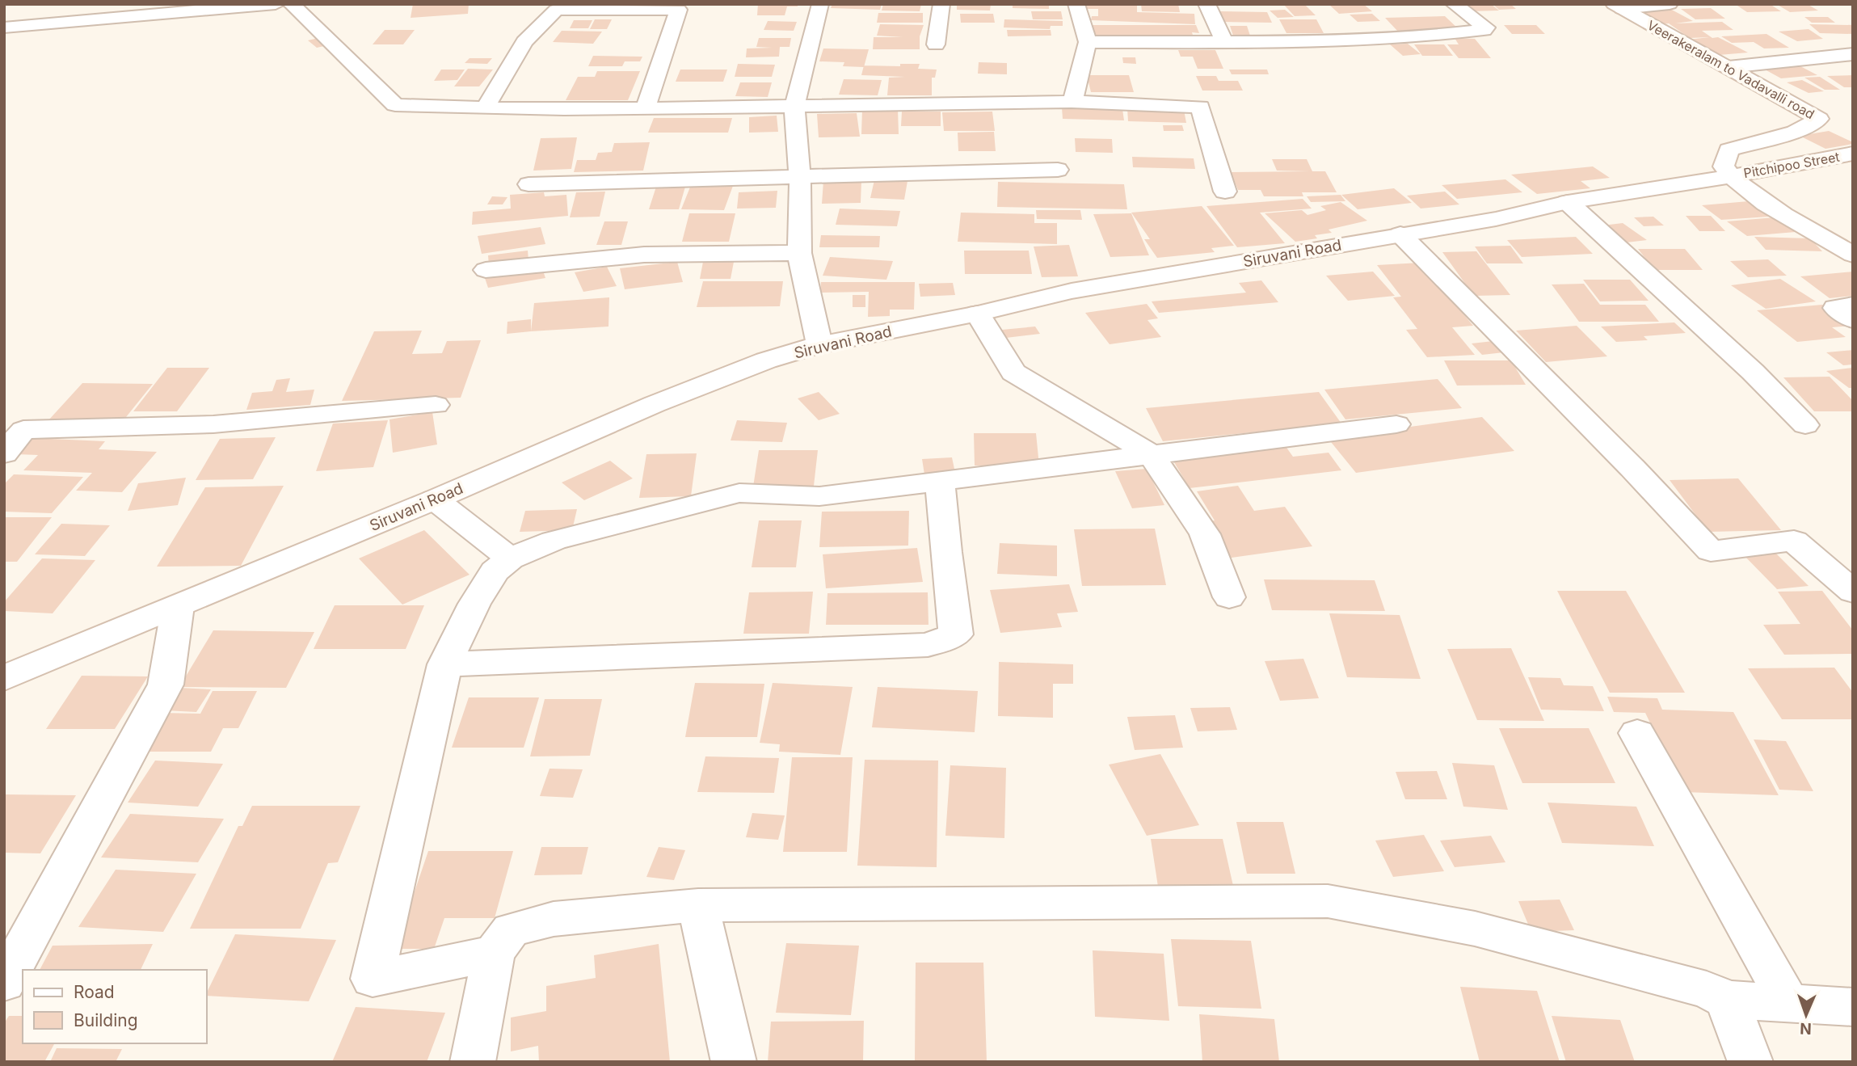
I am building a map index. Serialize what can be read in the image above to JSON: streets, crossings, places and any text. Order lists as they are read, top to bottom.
{
  "streets": {
    "street": ["Veerakeralam to Vadavalli road", "Pitchipoo Street", "Siruvani Road"]
  },
  "crossings": [
    ["Veerakeralam to Vadavalli road", "Pitchipoo Street"],
    ["Veerakeralam to Vadavalli road", "Siruvani Road"],
    ["Pitchipoo Street", "Siruvani Road"]
  ],
  "legend": ["Road", "Building"],
  "north": "bottom"
}
